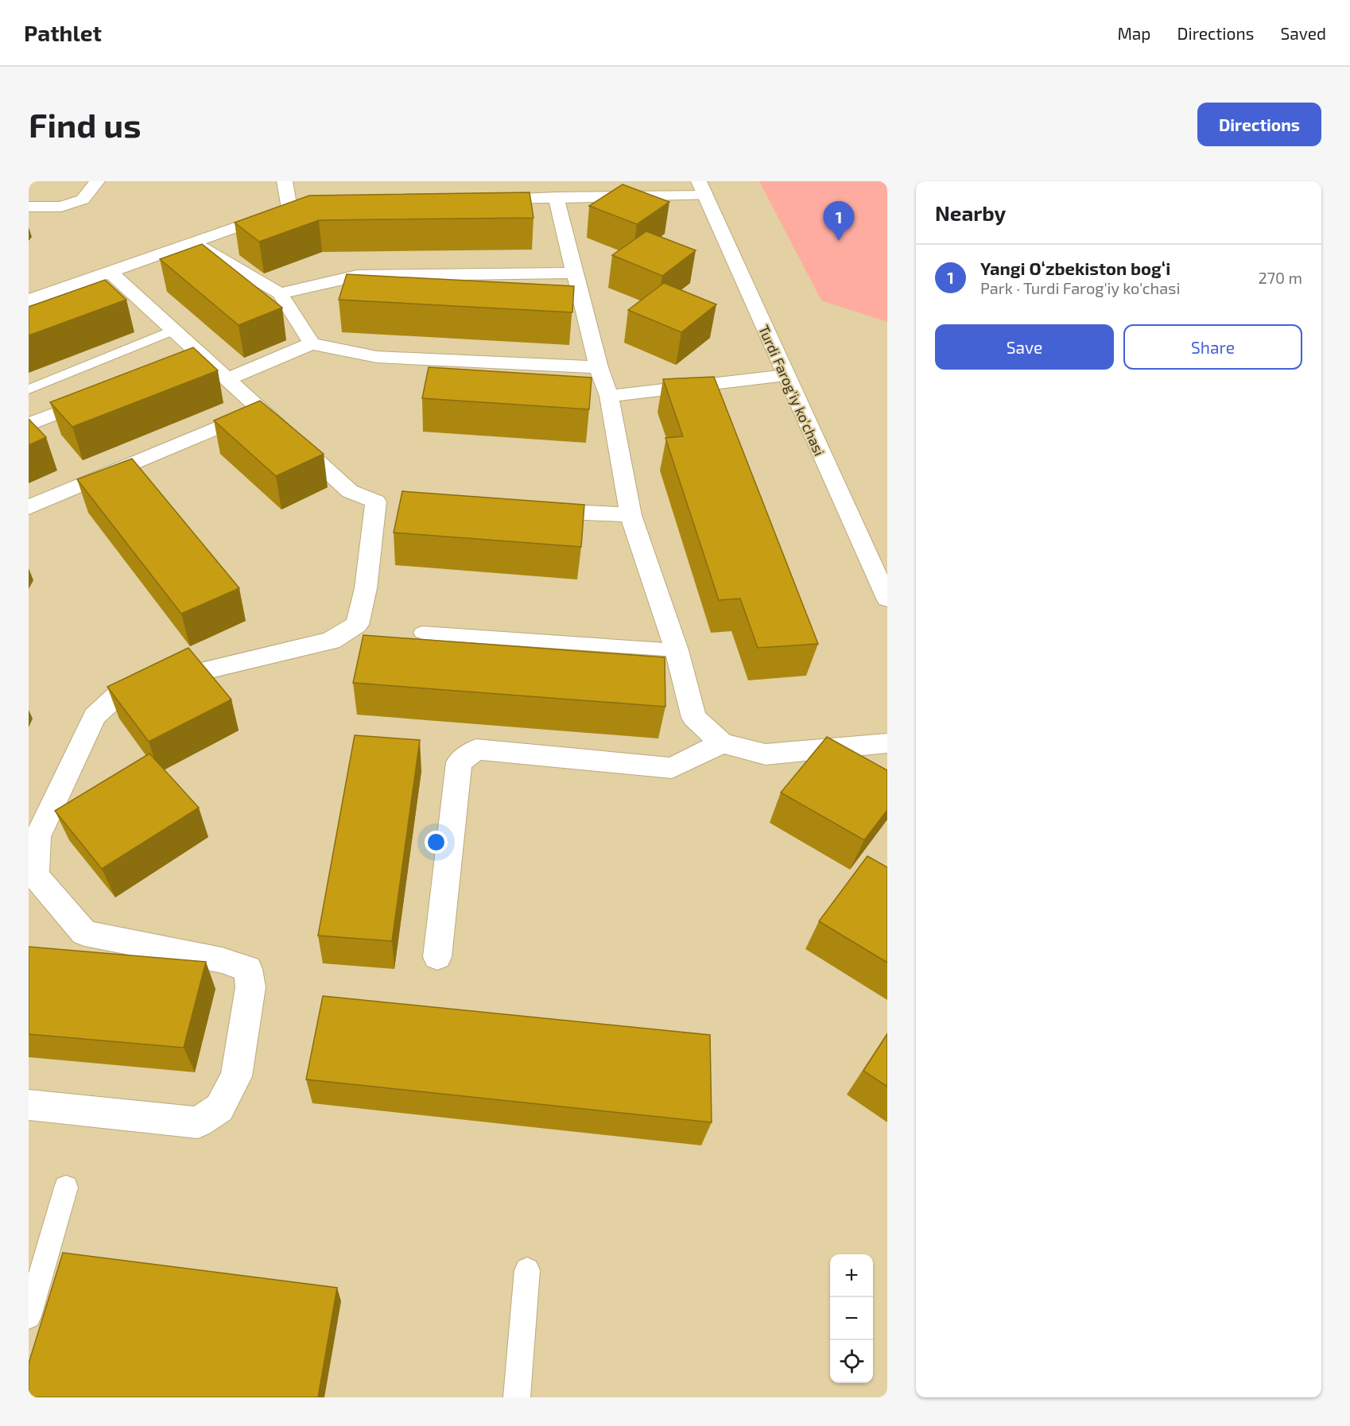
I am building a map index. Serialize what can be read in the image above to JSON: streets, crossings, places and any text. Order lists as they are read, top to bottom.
{
  "streets": {
    "street": ["Turdi Farog'iy ko'chasi"]
  },
  "page": {
    "header": "Pathlet",
    "nav": ["Map", "Directions", "Saved"],
    "buttons": [
      "Directions",
      ["Save", "Share"]
    ],
    "title": "Find us",
    "heading": "Nearby",
    "pins": "1",
    "list": [
      {
        "mark": "1",
        "name": "Yangi Oʻzbekiston bogʻi",
        "note": "Park · Turdi Farog'iy ko'chasi",
        "value": "270 m"
      }
    ],
    "map_buttons": ["+", "−"]
  }
}
